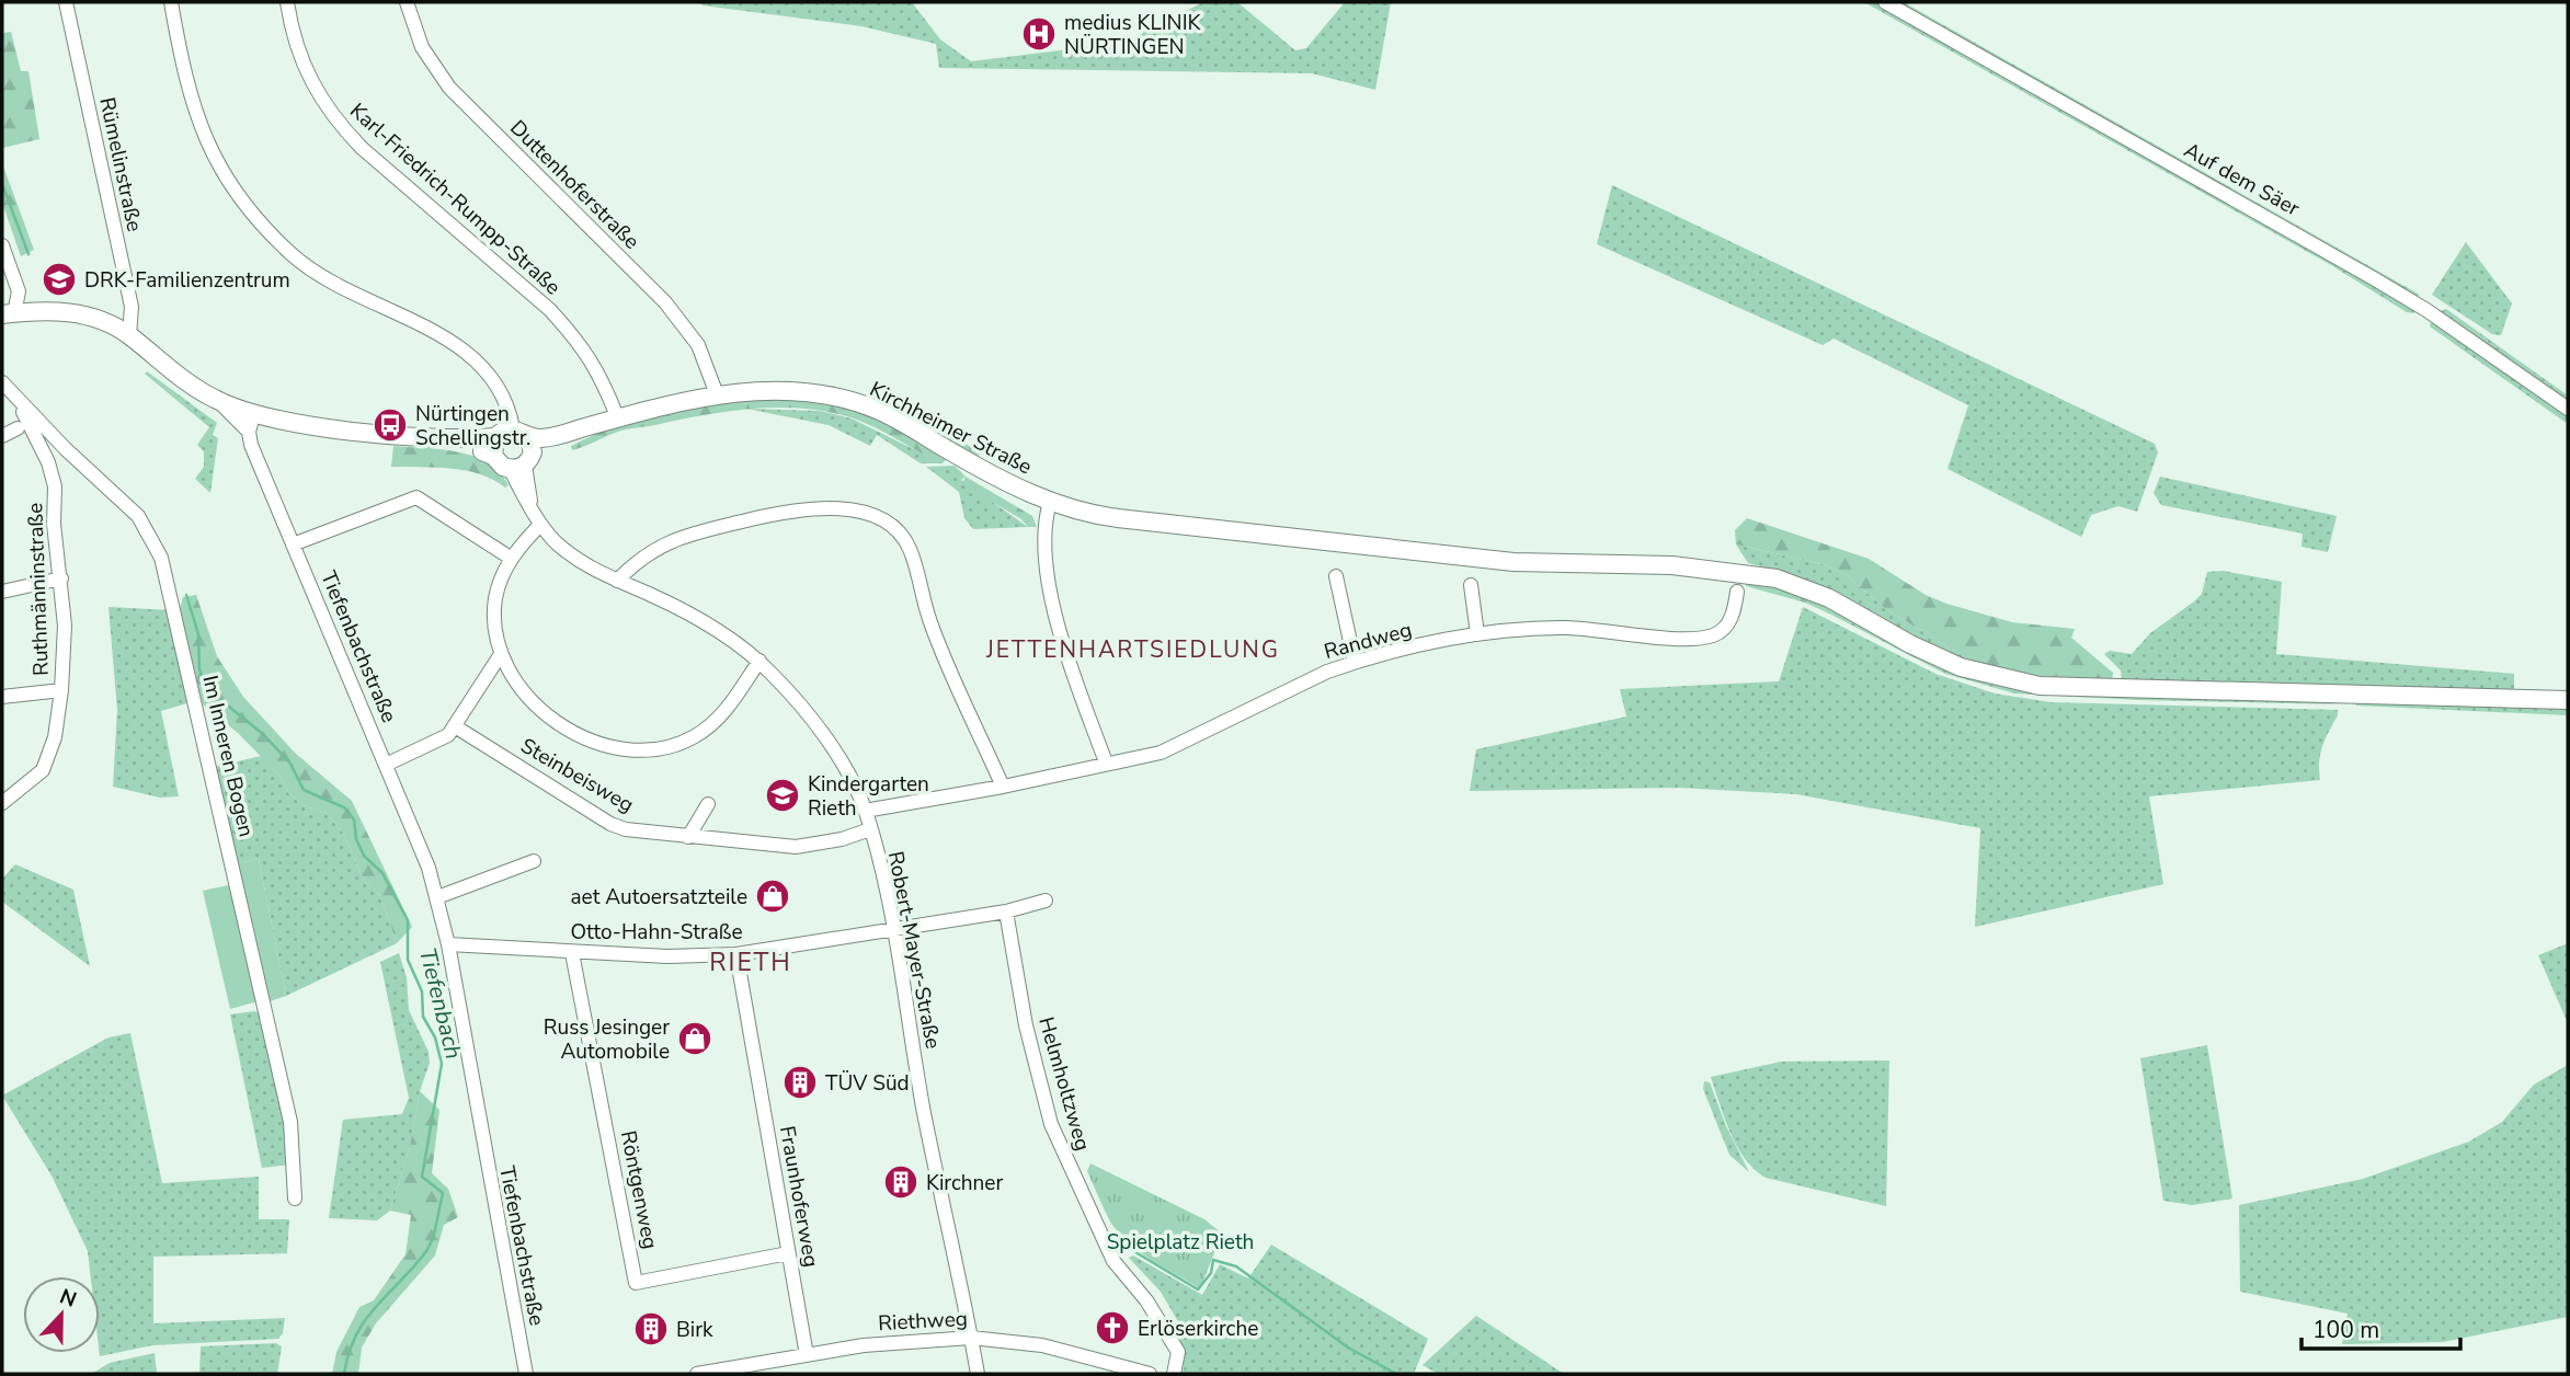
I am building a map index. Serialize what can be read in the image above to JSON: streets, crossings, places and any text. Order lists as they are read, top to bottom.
{
  "streets": {
    "main road": ["Kirchheimer Straße"],
    "street": [
      "Rümelinstraße",
      "Auf dem Säer",
      "Duttenhoferstraße",
      "Karl-Friedrich-Rumpp-Straße",
      "Ruthmänninstraße",
      "Randweg",
      "Tiefenbachstraße",
      "Im Inneren Bogen",
      "Steinbeisweg",
      "Otto-Hahn-Straße",
      "Robert-Mayer-Straße",
      "Helmholtzweg",
      "Röntgenweg",
      "Fraunhoferweg",
      "Riethweg"
    ]
  },
  "crossings": [
    ["Rümelinstraße", "Kirchheimer Straße"],
    ["Duttenhoferstraße", "Kirchheimer Straße"],
    ["Karl-Friedrich-Rumpp-Straße", "Kirchheimer Straße"],
    ["Kirchheimer Straße", "Tiefenbachstraße"],
    ["Kirchheimer Straße", "Robert-Mayer-Straße"],
    ["Ruthmänninstraße", "Im Inneren Bogen"],
    ["Randweg", "Robert-Mayer-Straße"],
    ["Tiefenbachstraße", "Otto-Hahn-Straße"],
    ["Steinbeisweg", "Robert-Mayer-Straße"],
    ["Otto-Hahn-Straße", "Robert-Mayer-Straße"],
    ["Otto-Hahn-Straße", "Helmholtzweg"],
    ["Otto-Hahn-Straße", "Röntgenweg"],
    ["Otto-Hahn-Straße", "Fraunhoferweg"],
    ["Robert-Mayer-Straße", "Riethweg"],
    ["Röntgenweg", "Fraunhoferweg"],
    ["Fraunhoferweg", "Riethweg"]
  ],
  "districts": ["JETTENHARTSIEDLUNG", "RIETH"],
  "water": ["Tiefenbach"],
  "parks": ["Spielplatz Rieth"],
  "places": {
    "hospital": ["medius KLINIK NÜRTINGEN"],
    "school or university": ["DRK-Familienzentrum", "Kindergarten Rieth"],
    "bus stop": ["Nürtingen Schellingstr."],
    "shop": ["aet Autoersatzteile", "Russ Jesinger Automobile"],
    "building": ["TÜV Süd", "Kirchner", "Birk"],
    "church": ["Erlöserkirche"]
  },
  "scale_bar": "100 m",
  "north": "top"
}
